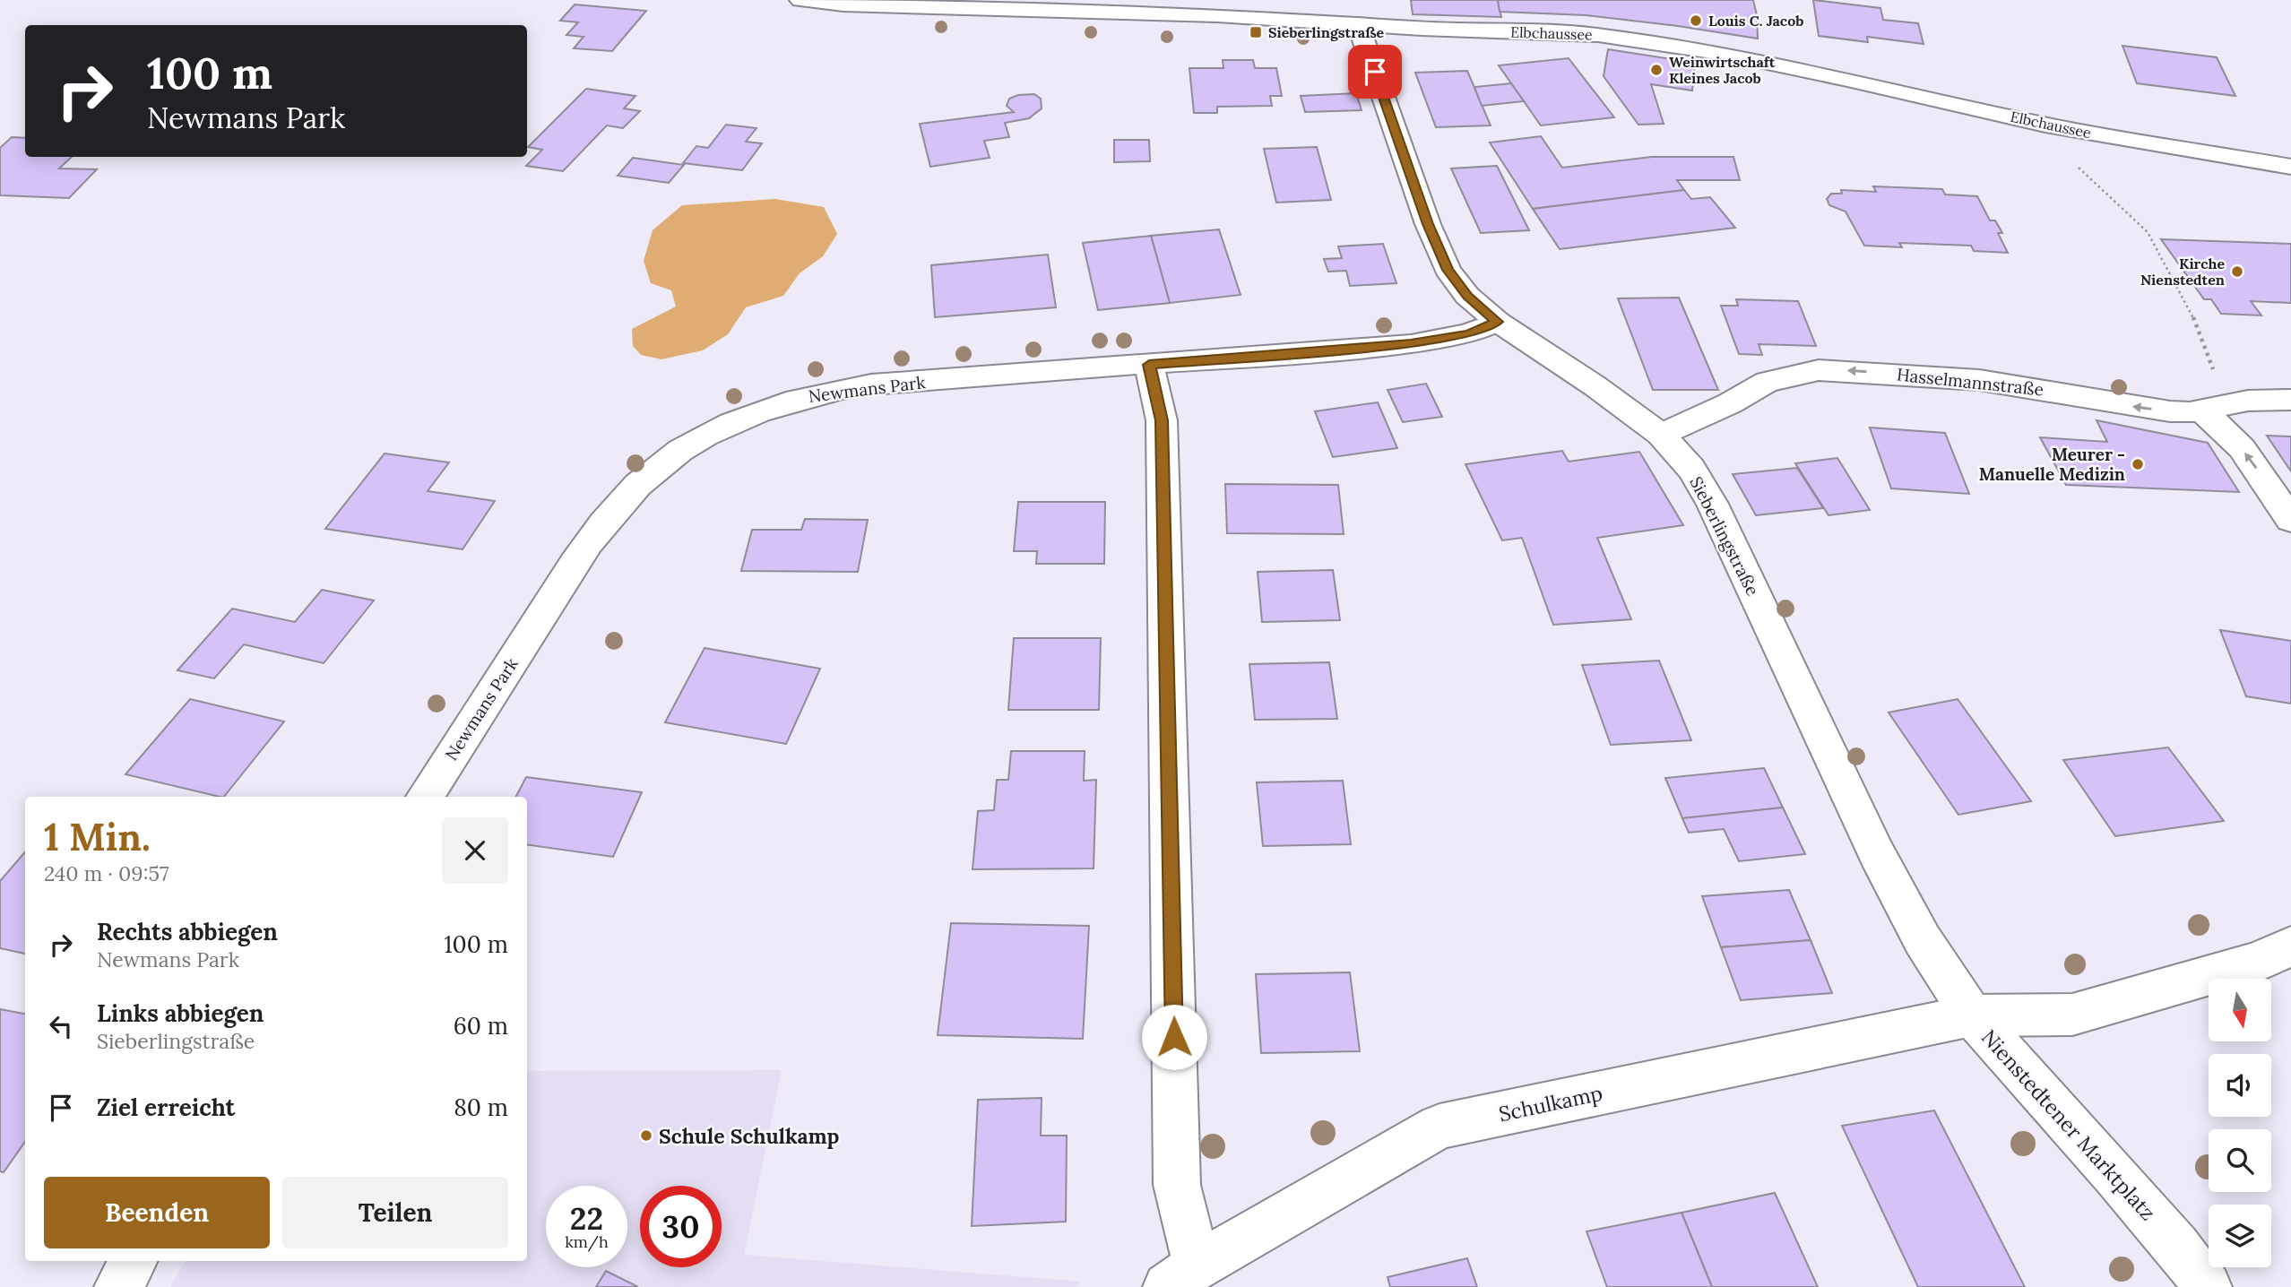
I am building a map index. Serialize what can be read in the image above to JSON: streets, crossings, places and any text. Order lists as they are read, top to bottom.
{
  "streets": {
    "street": [
      "Elbchaussee",
      "Hasselmannstraße",
      "Newmans Park",
      "Sieberlingstraße",
      "Schulkamp",
      "Nienstedtener Marktplatz"
    ]
  },
  "crossings": [
    ["Elbchaussee", "Sieberlingstraße"],
    ["Hasselmannstraße", "Sieberlingstraße"],
    ["Newmans Park", "Sieberlingstraße"],
    ["Sieberlingstraße", "Schulkamp"],
    ["Sieberlingstraße", "Nienstedtener Marktplatz"],
    ["Schulkamp", "Nienstedtener Marktplatz"]
  ],
  "one_way": ["Hasselmannstraße"],
  "places": {
    "other": [
      "Louis C. Jacob",
      "Weinwirtschaft Kleines Jacob",
      "Kirche Nienstedten",
      "Meurer - Manuelle Medizin",
      "Schule Schulkamp"
    ],
    "transit": ["Sieberlingstraße"]
  },
  "north": "bottom",
  "page": {
    "turn": ["100 m", "Newmans Park"],
    "heading": ["1 Min.", "240 m · 09:57"],
    "list": [
      {
        "name": "Rechts abbiegen",
        "note": "Newmans Park",
        "value": "100 m"
      },
      {
        "name": "Links abbiegen",
        "note": "Sieberlingstraße",
        "value": "60 m"
      },
      {
        "name": "Ziel erreicht",
        "value": "80 m"
      }
    ],
    "buttons": ["Beenden", "Teilen"],
    "speed": "22 km/h",
    "limit": "30"
  }
}
